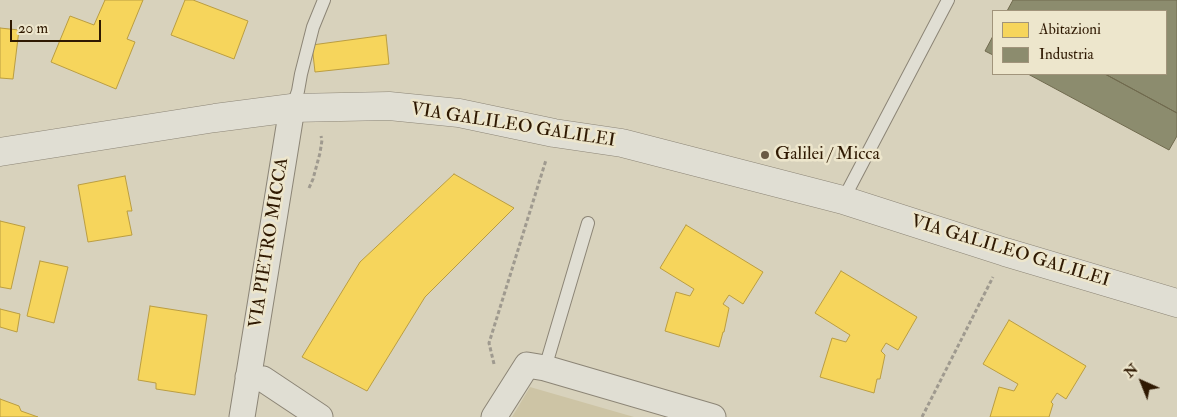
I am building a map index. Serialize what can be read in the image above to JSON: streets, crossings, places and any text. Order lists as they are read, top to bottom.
{
  "streets": {
    "street": ["VIA GALILEO GALILEI", "VIA PIETRO MICCA"]
  },
  "crossings": [
    ["VIA GALILEO GALILEI", "VIA PIETRO MICCA"]
  ],
  "places": ["Galilei / Micca"],
  "legend": ["Abitazioni", "Industria"],
  "scale_bar": "20 m",
  "north": "top left"
}
